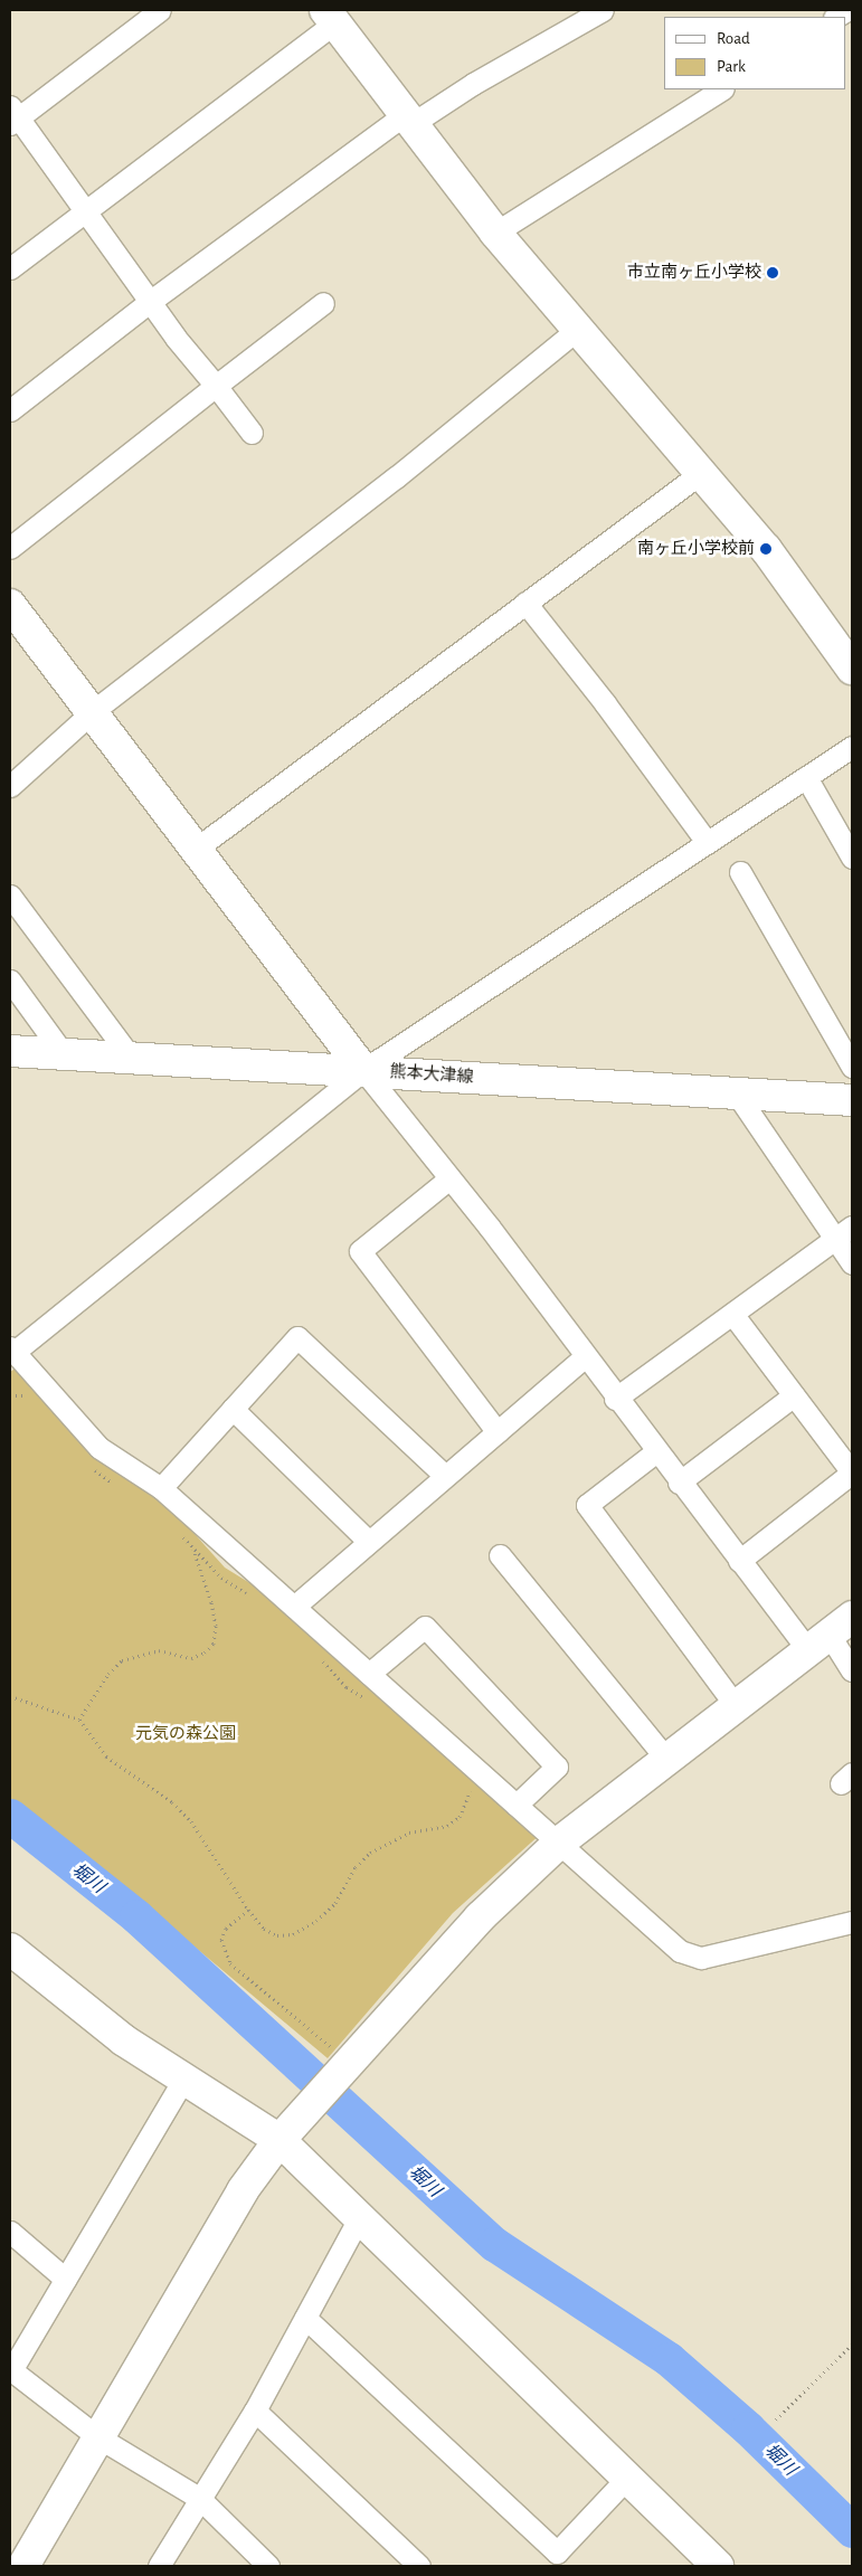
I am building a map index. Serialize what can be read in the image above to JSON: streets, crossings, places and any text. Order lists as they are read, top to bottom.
{
  "streets": {
    "street": ["熊本大津線"]
  },
  "water": ["堀川"],
  "parks": ["元気の森公園"],
  "places": ["市立南ヶ丘小学校", "南ヶ丘小学校前"],
  "legend": ["Road", "Park"]
}
